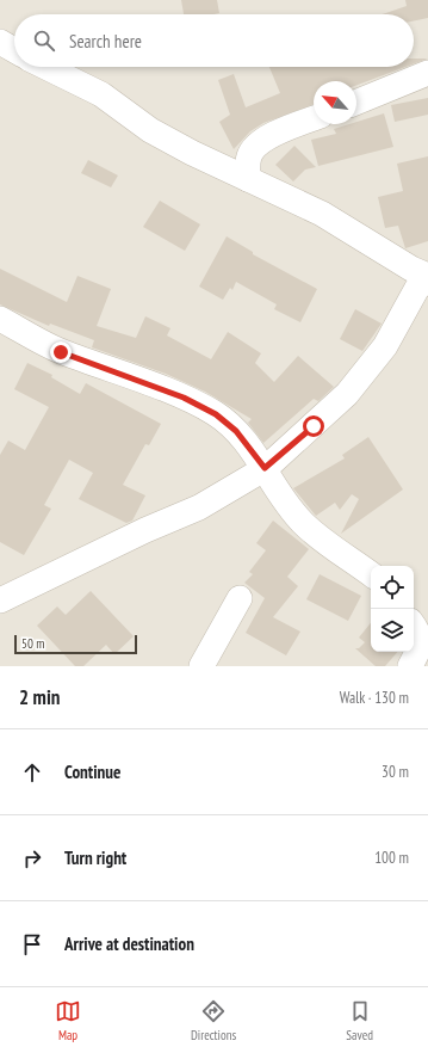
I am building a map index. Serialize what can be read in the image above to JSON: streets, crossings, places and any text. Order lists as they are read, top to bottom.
{
  "scale_bar": "50 m",
  "north": "top left",
  "page": {
    "search": "Search here",
    "scale": "50 m",
    "heading": ["2 min", "Walk · 130 m"],
    "list": [
      ["Continue", "30 m"],
      ["Turn right", "100 m"],
      "Arrive at destination"
    ],
    "nav": ["Map", "Directions", "Saved"]
  }
}
